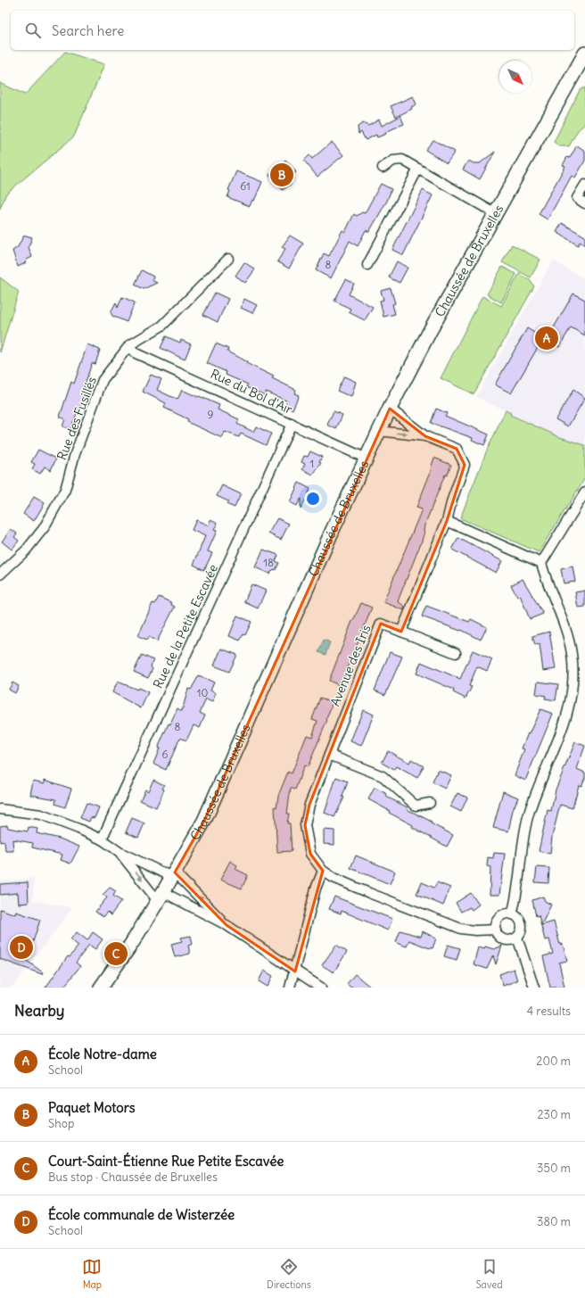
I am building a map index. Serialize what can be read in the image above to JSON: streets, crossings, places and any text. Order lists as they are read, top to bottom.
{
  "streets": {
    "main road": ["Chaussée de Bruxelles"],
    "street": [
      "Rue du Bol d'Air",
      "Rue des Fusillés",
      "Rue de la Petite Escavée",
      "Avenue des Iris"
    ]
  },
  "crossings": [
    ["Chaussée de Bruxelles", "Rue du Bol d'Air"],
    ["Rue du Bol d'Air", "Rue des Fusillés"],
    ["Rue du Bol d'Air", "Rue de la Petite Escavée"]
  ],
  "house_numbers": [
    "61",
    "8",
    "9",
    "1",
    "18",
    "10",
    "8",
    "6"
  ],
  "north": "bottom right",
  "page": {
    "search": "Search here",
    "pins": [
      "B",
      "A",
      "D",
      "C"
    ],
    "heading": ["Nearby", "4 results"],
    "list": [
      {
        "mark": "A",
        "name": "École Notre-dame",
        "note": "School",
        "value": "200 m"
      },
      {
        "mark": "B",
        "name": "Paquet Motors",
        "note": "Shop",
        "value": "230 m"
      },
      {
        "mark": "C",
        "name": "Court-Saint-Étienne Rue Petite Escavée",
        "note": "Bus stop · Chaussée de Bruxelles",
        "value": "350 m"
      },
      {
        "mark": "D",
        "name": "École communale de Wisterzée",
        "note": "School",
        "value": "380 m"
      }
    ],
    "nav": ["Map", "Directions", "Saved"]
  }
}
